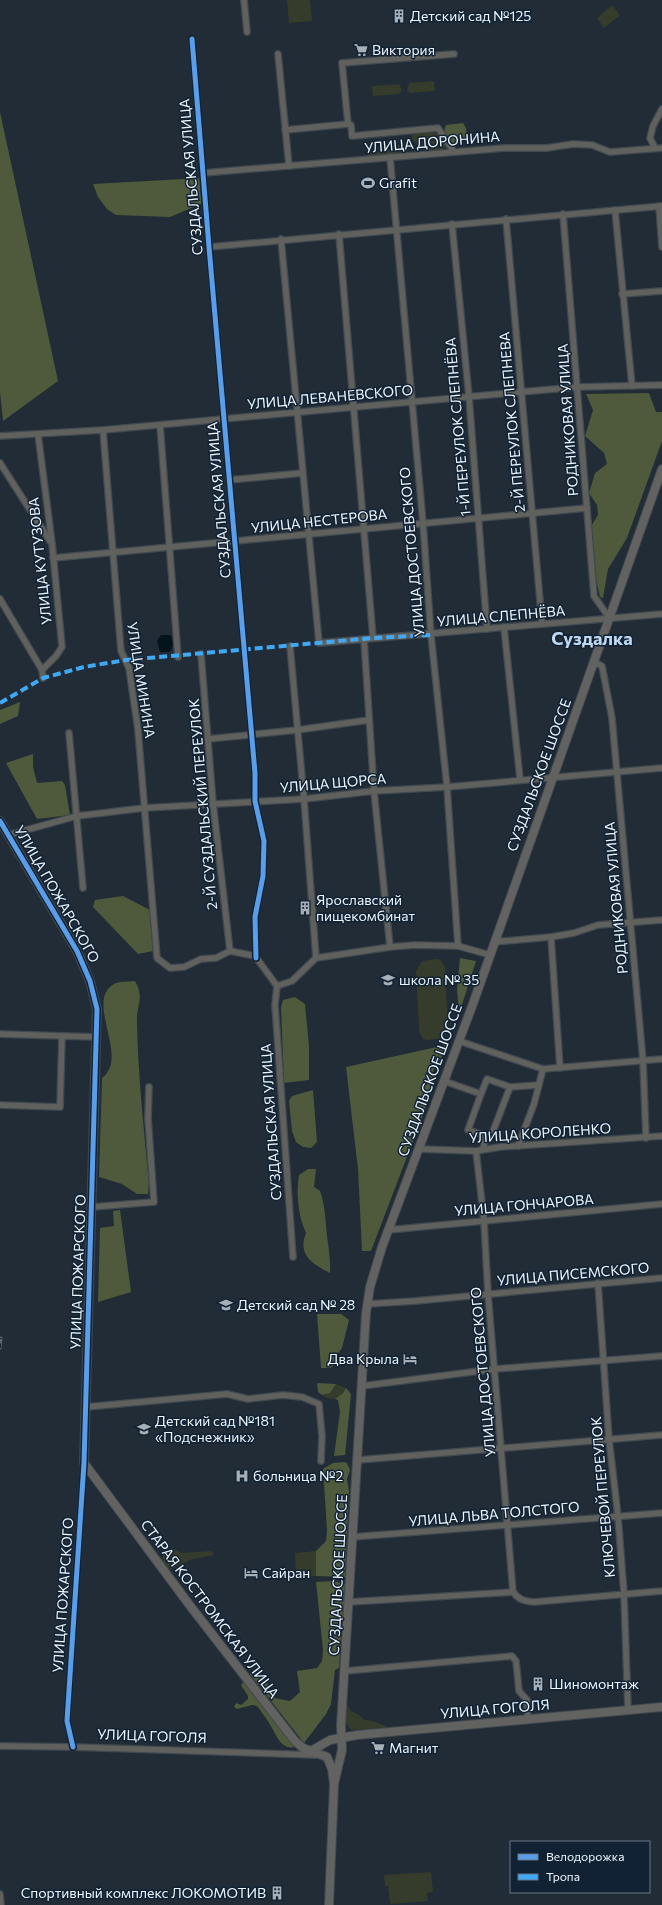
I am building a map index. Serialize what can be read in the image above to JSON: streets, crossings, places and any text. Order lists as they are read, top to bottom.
{
  "streets": {
    "main road": [
      "СУЗДАЛЬСКОЕ ШОССЕ",
      "УЛИЦА ПОЖАРСКОГО",
      "СТАРАЯ КОСТРОМСКАЯ УЛИЦА",
      "УЛИЦА ГОГОЛЯ"
    ],
    "street": [
      "УЛИЦА ДОРОНИНА",
      "СУЗДАЛЬСКАЯ УЛИЦА",
      "УЛИЦА ЛЕВАНЕВСКОГО",
      "РОДНИКОВАЯ УЛИЦА",
      "2-Й ПЕРЕУЛОК СЛЕПНЕВА",
      "1-Й ПЕРЕУЛОК СЛЕПНЁВА",
      "УЛИЦА НЕСТЕРОВА",
      "УЛИЦА ДОСТОЕВСКОГО",
      "УЛИЦА КУТУЗОВА",
      "УЛИЦА СЛЕПНЁВА",
      "УЛИЦА МИНИНА",
      "УЛИЦА ЩОРСА",
      "2-Й СУЗДАЛЬСКИЙ ПЕРЕУЛОК",
      "УЛИЦА КОРОЛЕНКО",
      "УЛИЦА ГОНЧАРОВА",
      "УЛИЦА ПИСЕМСКОГО",
      "КЛЮЧЕВОЙ ПЕРЕУЛОК",
      "УЛИЦА ЛЬВА ТОЛСТОГО"
    ]
  },
  "crossings": [
    ["УЛИЦА ДОРОНИНА", "СУЗДАЛЬСКАЯ УЛИЦА"],
    ["УЛИЦА ДОРОНИНА", "УЛИЦА ДОСТОЕВСКОГО"],
    ["СУЗДАЛЬСКАЯ УЛИЦА", "УЛИЦА ЛЕВАНЕВСКОГО"],
    ["СУЗДАЛЬСКАЯ УЛИЦА", "УЛИЦА НЕСТЕРОВА"],
    ["СУЗДАЛЬСКАЯ УЛИЦА", "УЛИЦА ЩОРСА"],
    ["УЛИЦА ЛЕВАНЕВСКОГО", "РОДНИКОВАЯ УЛИЦА"],
    ["УЛИЦА ЛЕВАНЕВСКОГО", "2-Й ПЕРЕУЛОК СЛЕПНЕВА"],
    ["УЛИЦА ЛЕВАНЕВСКОГО", "1-Й ПЕРЕУЛОК СЛЕПНЁВА"],
    ["УЛИЦА ЛЕВАНЕВСКОГО", "УЛИЦА ДОСТОЕВСКОГО"],
    ["УЛИЦА ЛЕВАНЕВСКОГО", "УЛИЦА КУТУЗОВА"],
    ["УЛИЦА ЛЕВАНЕВСКОГО", "УЛИЦА МИНИНА"],
    ["РОДНИКОВАЯ УЛИЦА", "УЛИЦА НЕСТЕРОВА"],
    ["РОДНИКОВАЯ УЛИЦА", "УЛИЦА СЛЕПНЁВА"],
    ["РОДНИКОВАЯ УЛИЦА", "СУЗДАЛЬСКОЕ ШОССЕ"],
    ["РОДНИКОВАЯ УЛИЦА", "УЛИЦА ЩОРСА"],
    ["РОДНИКОВАЯ УЛИЦА", "УЛИЦА КОРОЛЕНКО"],
    ["2-Й ПЕРЕУЛОК СЛЕПНЕВА", "УЛИЦА НЕСТЕРОВА"],
    ["2-Й ПЕРЕУЛОК СЛЕПНЕВА", "УЛИЦА СЛЕПНЁВА"],
    ["1-Й ПЕРЕУЛОК СЛЕПНЁВА", "УЛИЦА НЕСТЕРОВА"],
    ["1-Й ПЕРЕУЛОК СЛЕПНЁВА", "УЛИЦА СЛЕПНЁВА"],
    ["УЛИЦА НЕСТЕРОВА", "УЛИЦА ДОСТОЕВСКОГО"],
    ["УЛИЦА НЕСТЕРОВА", "УЛИЦА КУТУЗОВА"],
    ["УЛИЦА НЕСТЕРОВА", "УЛИЦА СЛЕПНЁВА"],
    ["УЛИЦА НЕСТЕРОВА", "УЛИЦА МИНИНА"],
    ["УЛИЦА ДОСТОЕВСКОГО", "УЛИЦА СЛЕПНЁВА"],
    ["УЛИЦА ДОСТОЕВСКОГО", "УЛИЦА ЩОРСА"],
    ["УЛИЦА ДОСТОЕВСКОГО", "УЛИЦА КОРОЛЕНКО"],
    ["УЛИЦА ДОСТОЕВСКОГО", "УЛИЦА ГОНЧАРОВА"],
    ["УЛИЦА ДОСТОЕВСКОГО", "УЛИЦА ПИСЕМСКОГО"],
    ["УЛИЦА ДОСТОЕВСКОГО", "УЛИЦА ЛЬВА ТОЛСТОГО"],
    ["УЛИЦА СЛЕПНЁВА", "СУЗДАЛЬСКОЕ ШОССЕ"],
    ["УЛИЦА МИНИНА", "УЛИЦА ЩОРСА"],
    ["УЛИЦА МИНИНА", "2-Й СУЗДАЛЬСКИЙ ПЕРЕУЛОК"],
    ["СУЗДАЛЬСКОЕ ШОССЕ", "УЛИЦА ЩОРСА"],
    ["СУЗДАЛЬСКОЕ ШОССЕ", "УЛИЦА КОРОЛЕНКО"],
    ["СУЗДАЛЬСКОЕ ШОССЕ", "УЛИЦА ГОНЧАРОВА"],
    ["СУЗДАЛЬСКОЕ ШОССЕ", "УЛИЦА ПИСЕМСКОГО"],
    ["СУЗДАЛЬСКОЕ ШОССЕ", "УЛИЦА ЛЬВА ТОЛСТОГО"],
    ["СУЗДАЛЬСКОЕ ШОССЕ", "СТАРАЯ КОСТРОМСКАЯ УЛИЦА"],
    ["СУЗДАЛЬСКОЕ ШОССЕ", "УЛИЦА ГОГОЛЯ"],
    ["УЛИЦА ЩОРСА", "2-Й СУЗДАЛЬСКИЙ ПЕРЕУЛОК"],
    ["УЛИЦА ЩОРСА", "УЛИЦА ПОЖАРСКОГО"],
    ["УЛИЦА ПОЖАРСКОГО", "СТАРАЯ КОСТРОМСКАЯ УЛИЦА"],
    ["УЛИЦА ПОЖАРСКОГО", "УЛИЦА ГОГОЛЯ"],
    ["УЛИЦА ПИСЕМСКОГО", "КЛЮЧЕВОЙ ПЕРЕУЛОК"],
    ["КЛЮЧЕВОЙ ПЕРЕУЛОК", "УЛИЦА ЛЬВА ТОЛСТОГО"],
    ["КЛЮЧЕВОЙ ПЕРЕУЛОК", "УЛИЦА ГОГОЛЯ"],
    ["СТАРАЯ КОСТРОМСКАЯ УЛИЦА", "УЛИЦА ГОГОЛЯ"]
  ],
  "districts": ["Суздалка"],
  "places": {
    "building": [
      "Детский сад №125",
      "Ярославский пищекомбинат",
      "Шиномонтаж",
      "Спортивный комплекс ЛОКОМОТИВ"
    ],
    "supermarket": ["Виктория", "Магнит"],
    "sports": ["Grafit"],
    "school or university": ["школа № 35", "Детский сад № 28", "Детский сад №181 «Подснежник»"],
    "hotel": ["Два Крыла", "Сайран"],
    "hospital": ["больница №2"]
  },
  "legend": ["Велодорожка", "Тропа"]
}
